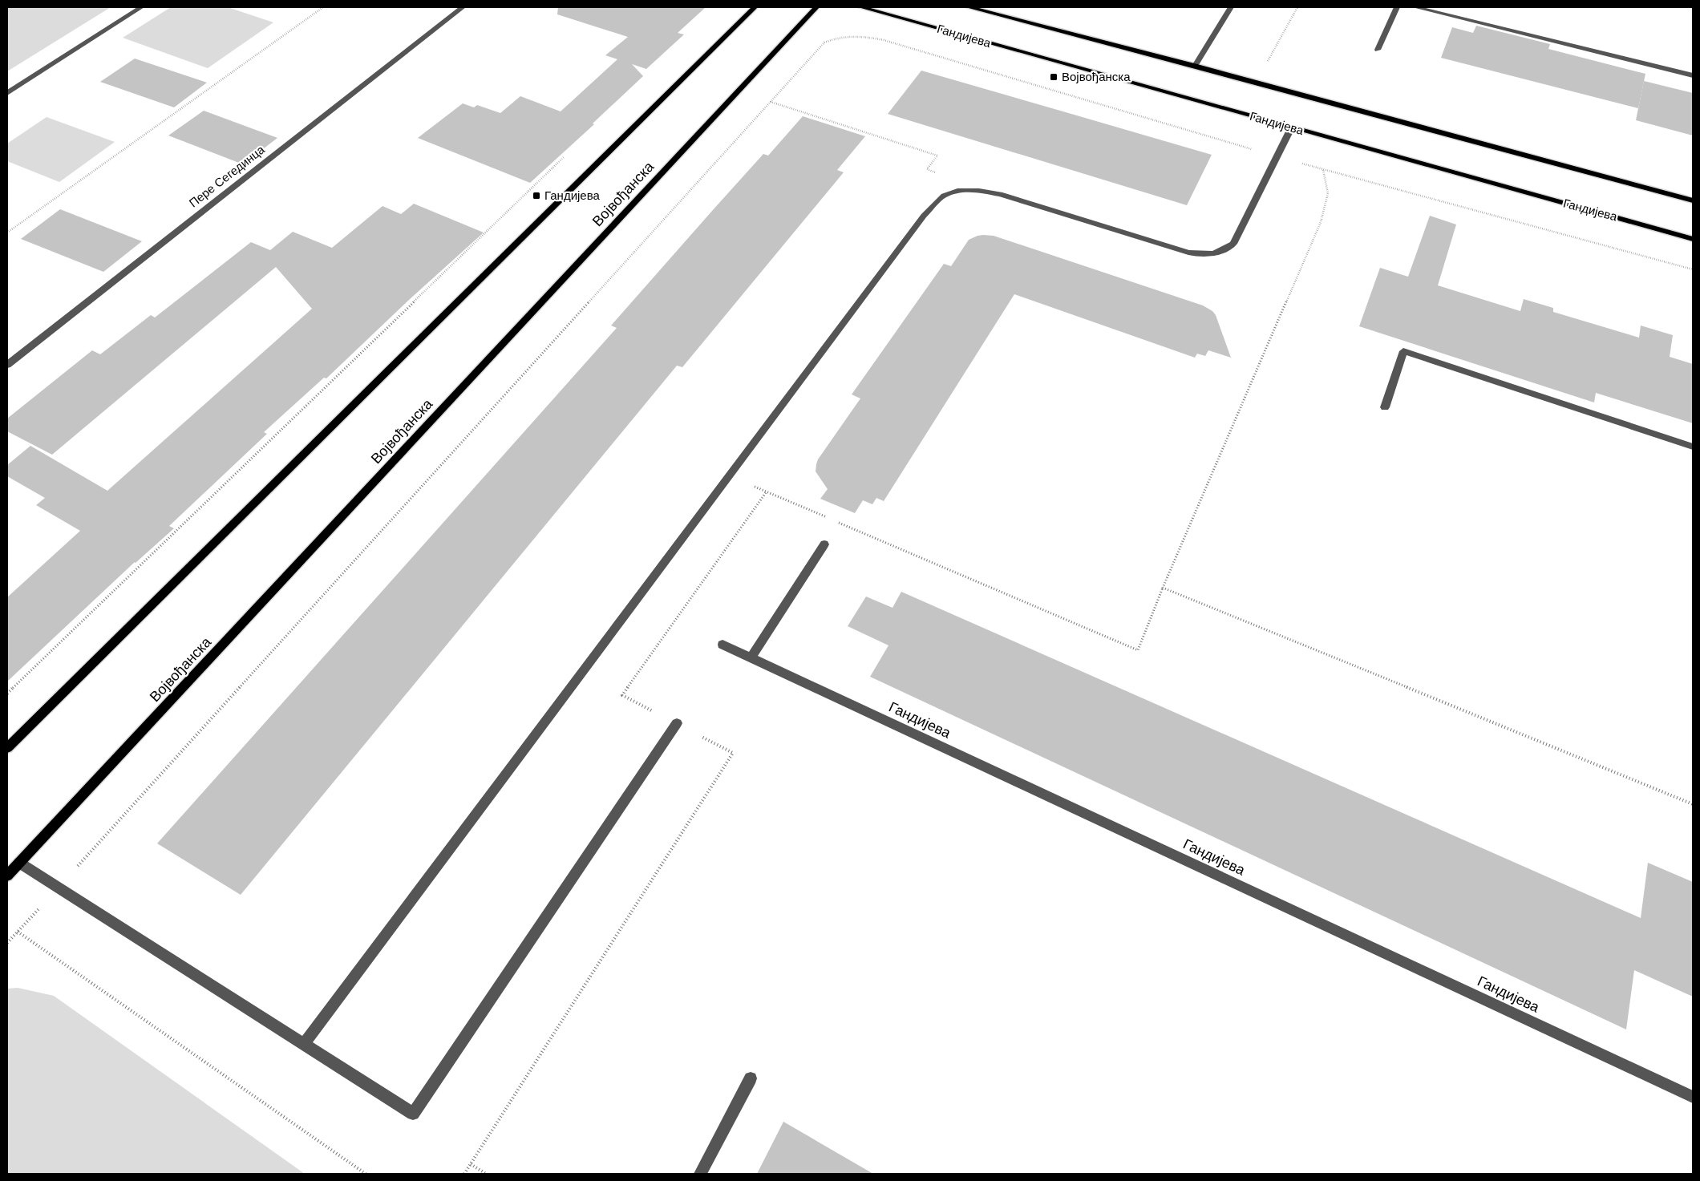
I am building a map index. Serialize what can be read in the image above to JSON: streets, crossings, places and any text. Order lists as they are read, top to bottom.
{
  "streets": {
    "main road": ["Гандијева", "Војвођанска"],
    "street": ["Пере Сегединца"]
  },
  "places": {
    "transit": ["Војвођанска", "Гандијева"]
  }
}
